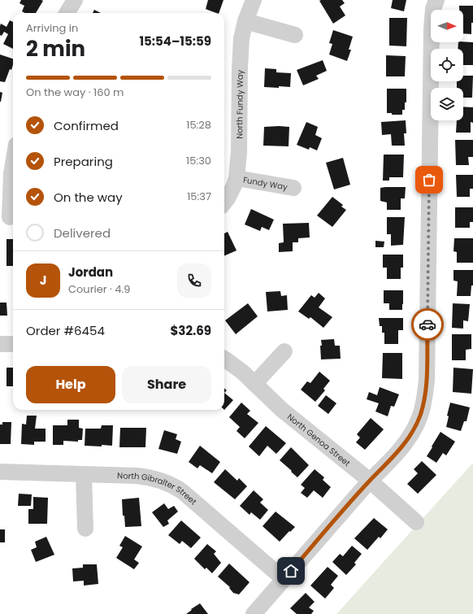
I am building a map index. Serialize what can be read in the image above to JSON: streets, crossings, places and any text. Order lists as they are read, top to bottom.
{
  "streets": {
    "street": [
      "North Fundy Way",
      "Fundy Way",
      "North Genoa Street",
      "North Gibralter Street"
    ]
  },
  "crossings": [
    ["North Fundy Way", "Fundy Way"]
  ],
  "north": "right",
  "page": {
    "heading": ["2 min", "Arriving in", "15:54–15:59"],
    "panel": [
      "Jordan",
      "Courier · 4.9",
      "Order #6454",
      "$32.69"
    ],
    "bar": "On the way · 160 m",
    "list": [
      ["Confirmed", "15:28"],
      ["Preparing", "15:30"],
      ["On the way", "15:37"],
      "Delivered"
    ],
    "round": "J",
    "buttons": ["Help", "Share"]
  }
}
